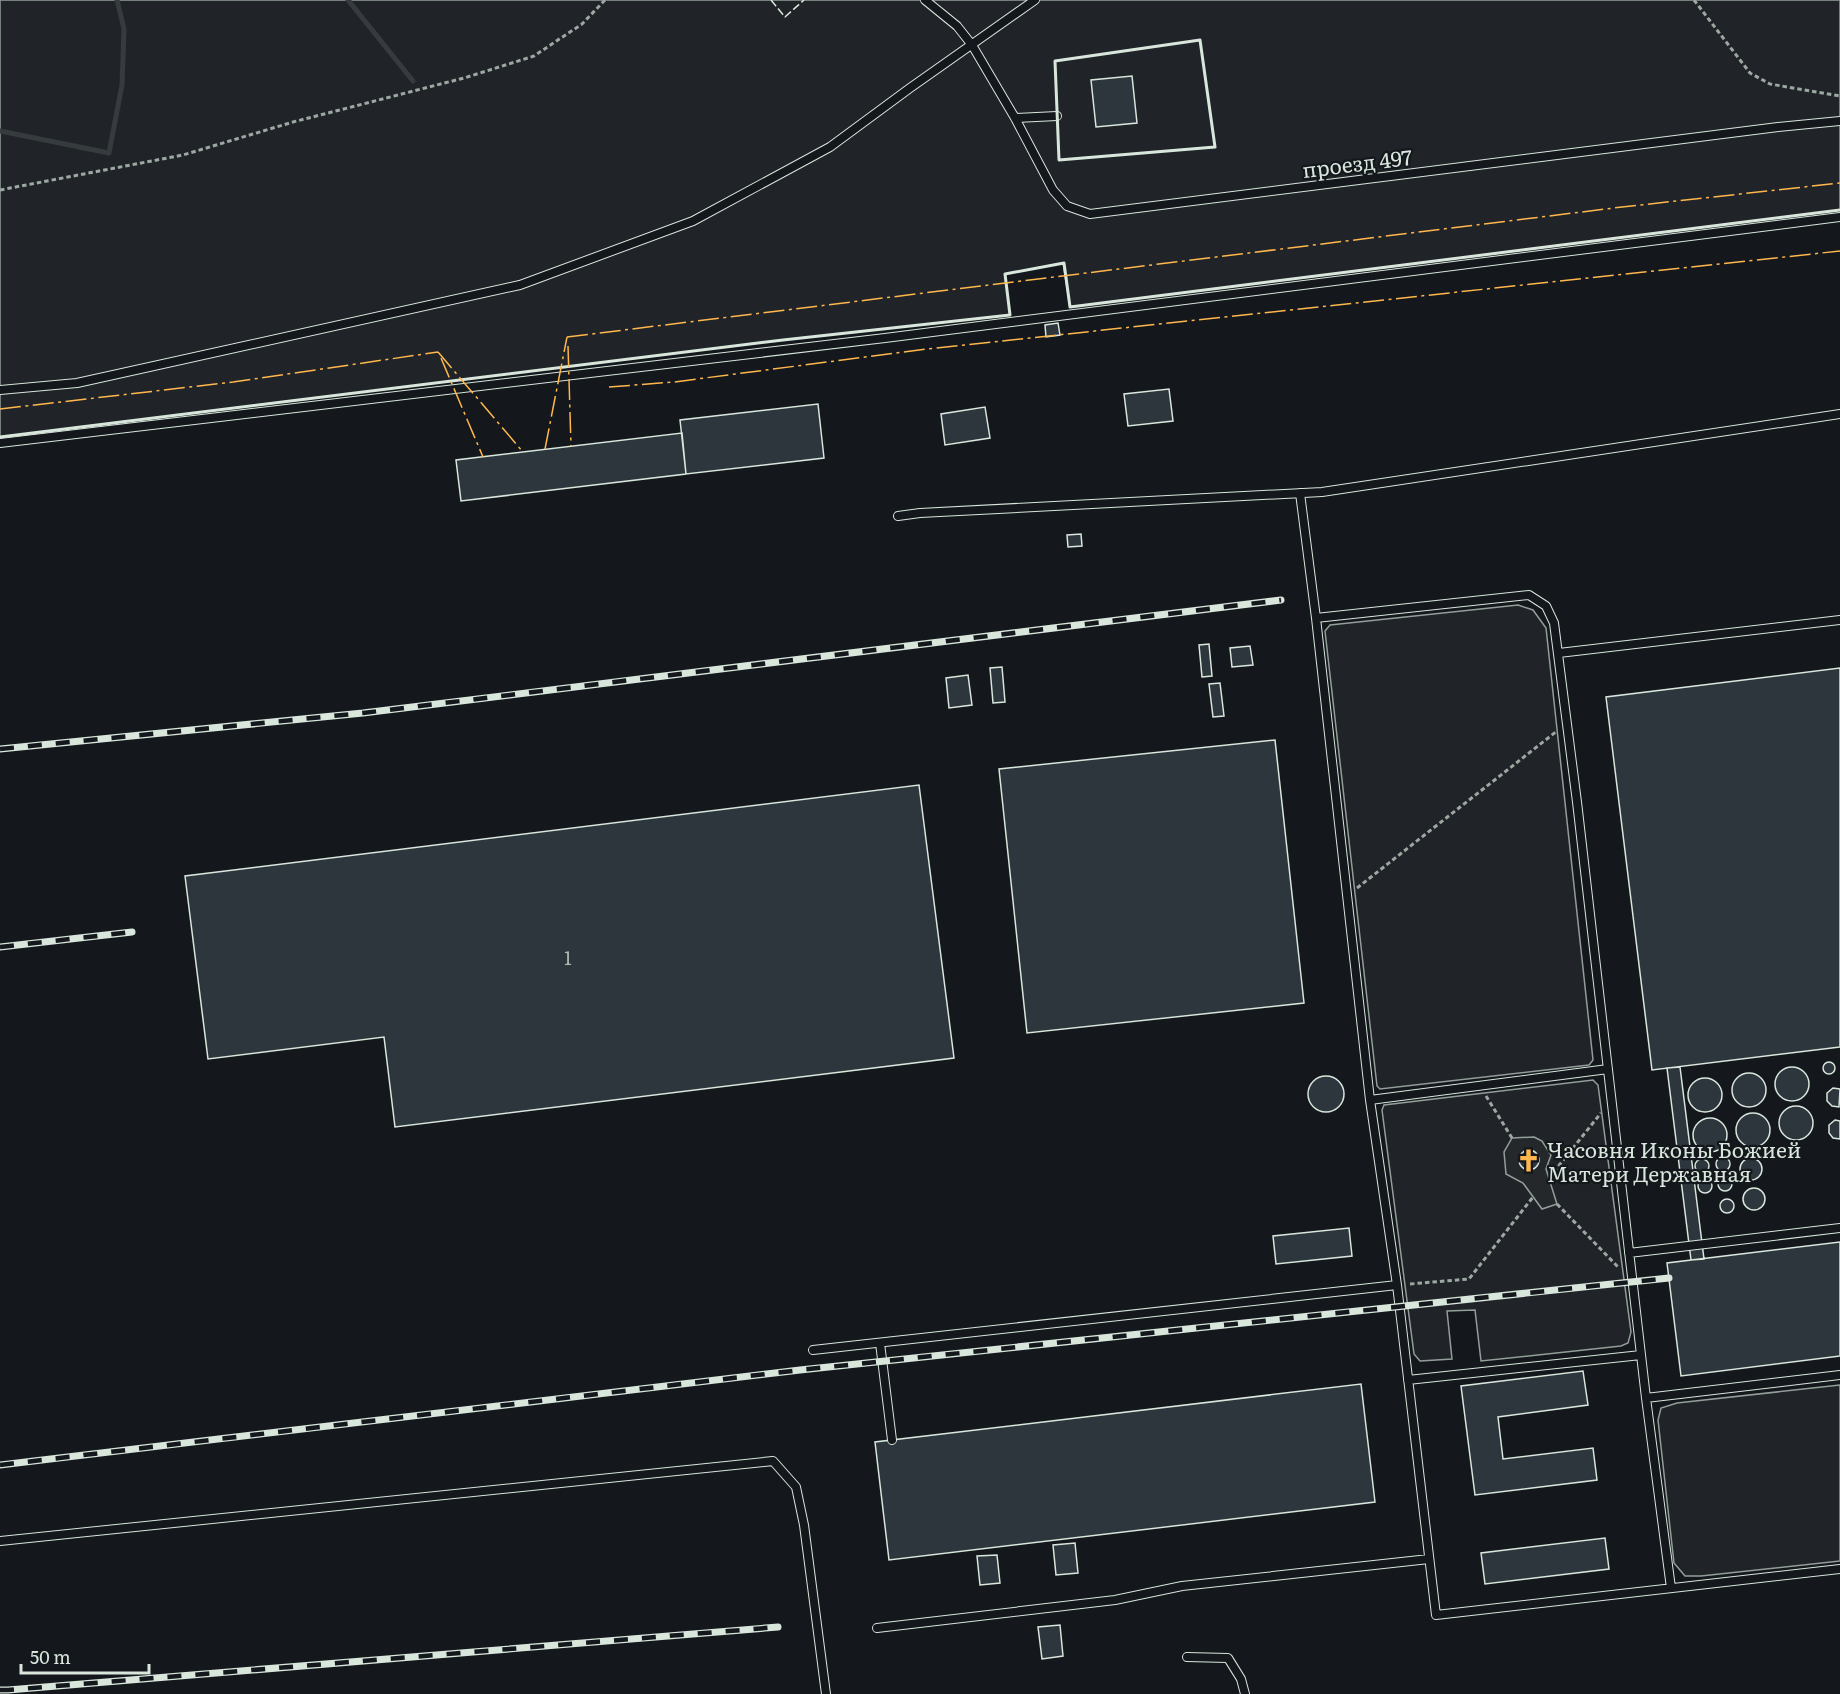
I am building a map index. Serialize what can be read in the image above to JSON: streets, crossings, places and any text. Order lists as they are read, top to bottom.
{
  "streets": {
    "lane": ["проезд 497"]
  },
  "places": {
    "church": ["Часовня Иконы Божией Матери Державная"]
  },
  "house_numbers": ["1"],
  "scale_bar": "50 m"
}
